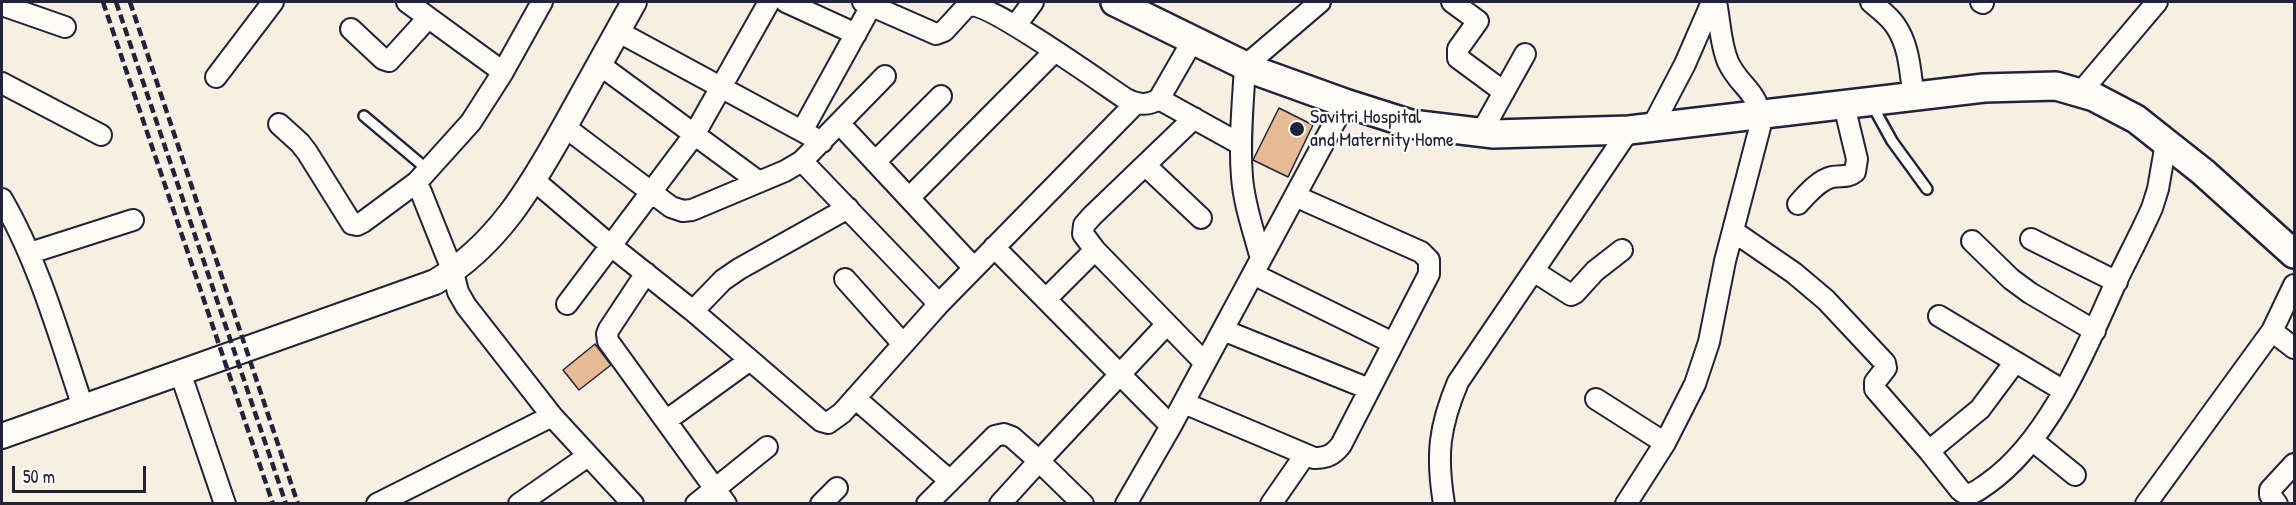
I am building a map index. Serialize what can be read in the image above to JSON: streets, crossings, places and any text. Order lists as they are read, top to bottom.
{
  "places": ["Savitri Hospital and Maternity Home"],
  "scale_bar": "50 m"
}
